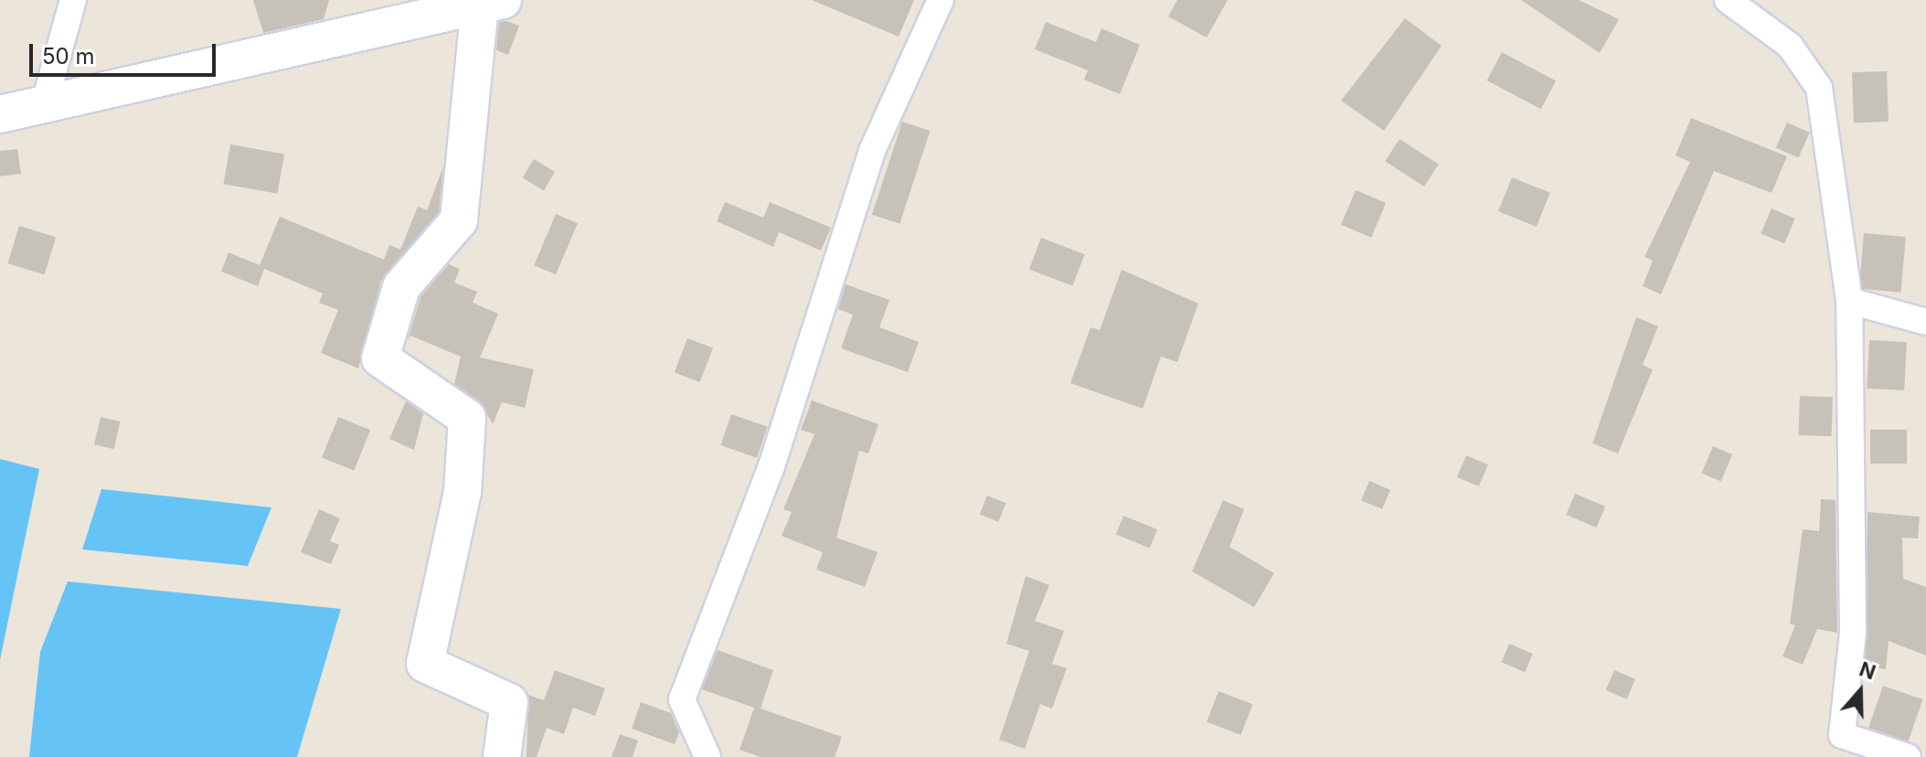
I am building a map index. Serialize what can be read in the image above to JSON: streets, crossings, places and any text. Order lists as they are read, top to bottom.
{
  "scale_bar": "50 m",
  "north": "top"
}
